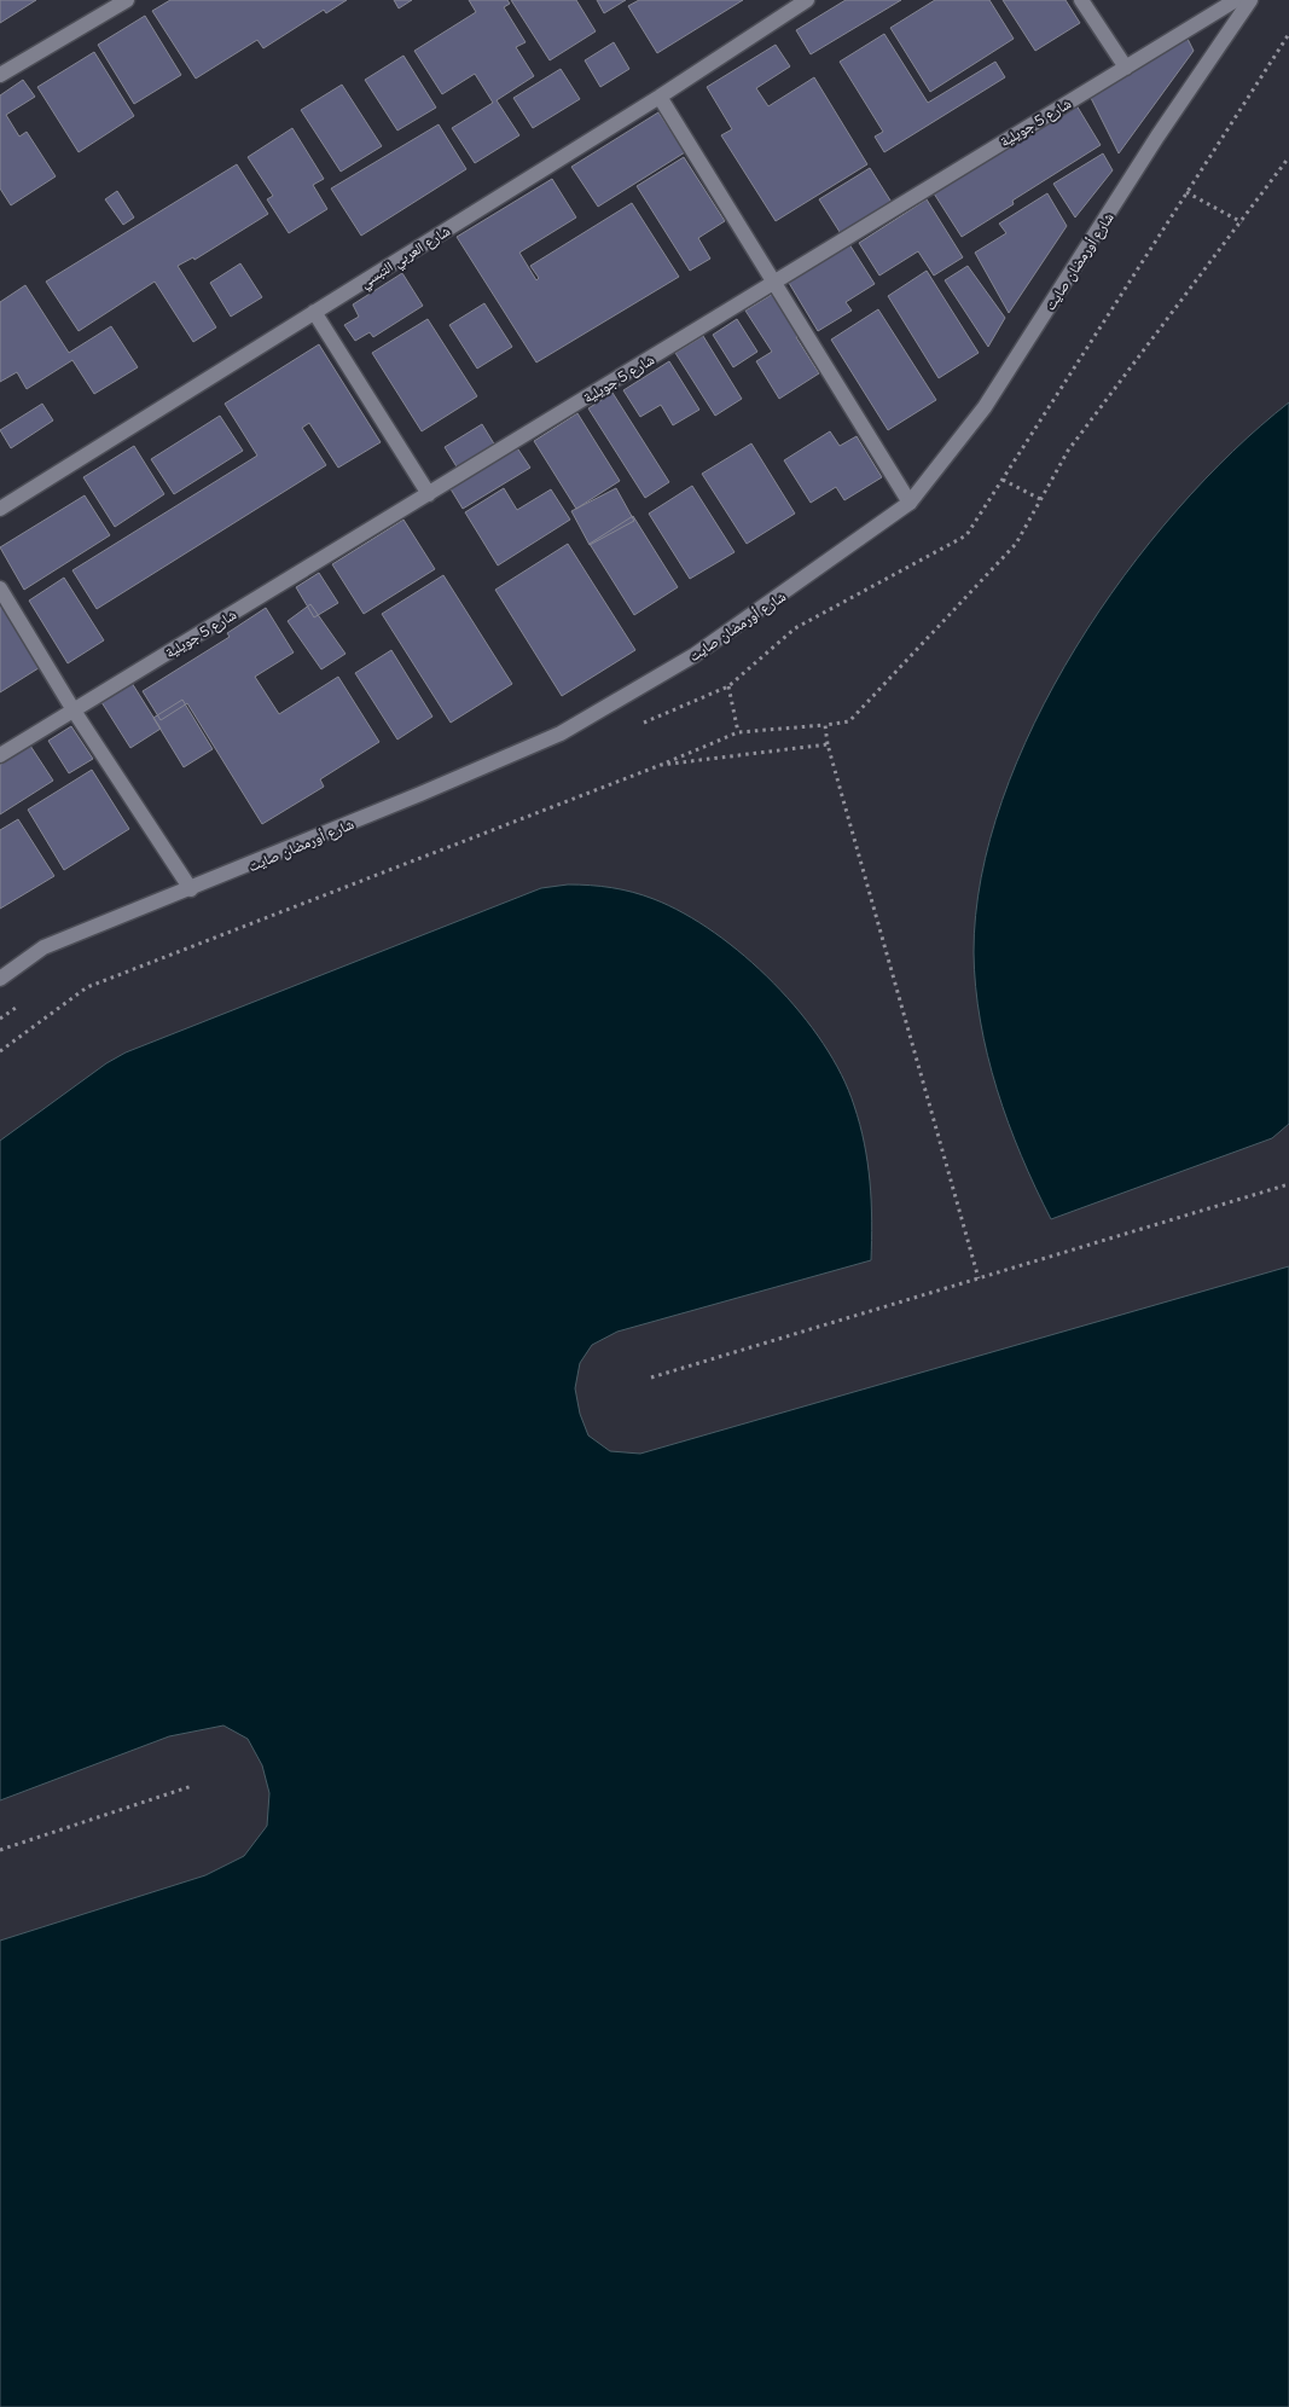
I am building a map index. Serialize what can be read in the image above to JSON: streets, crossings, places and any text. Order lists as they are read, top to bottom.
{
  "streets": {
    "street": ["شارع 5 جويلية", "شارع العربي التبسي", "شارع أورمضان صايت"]
  }
}
